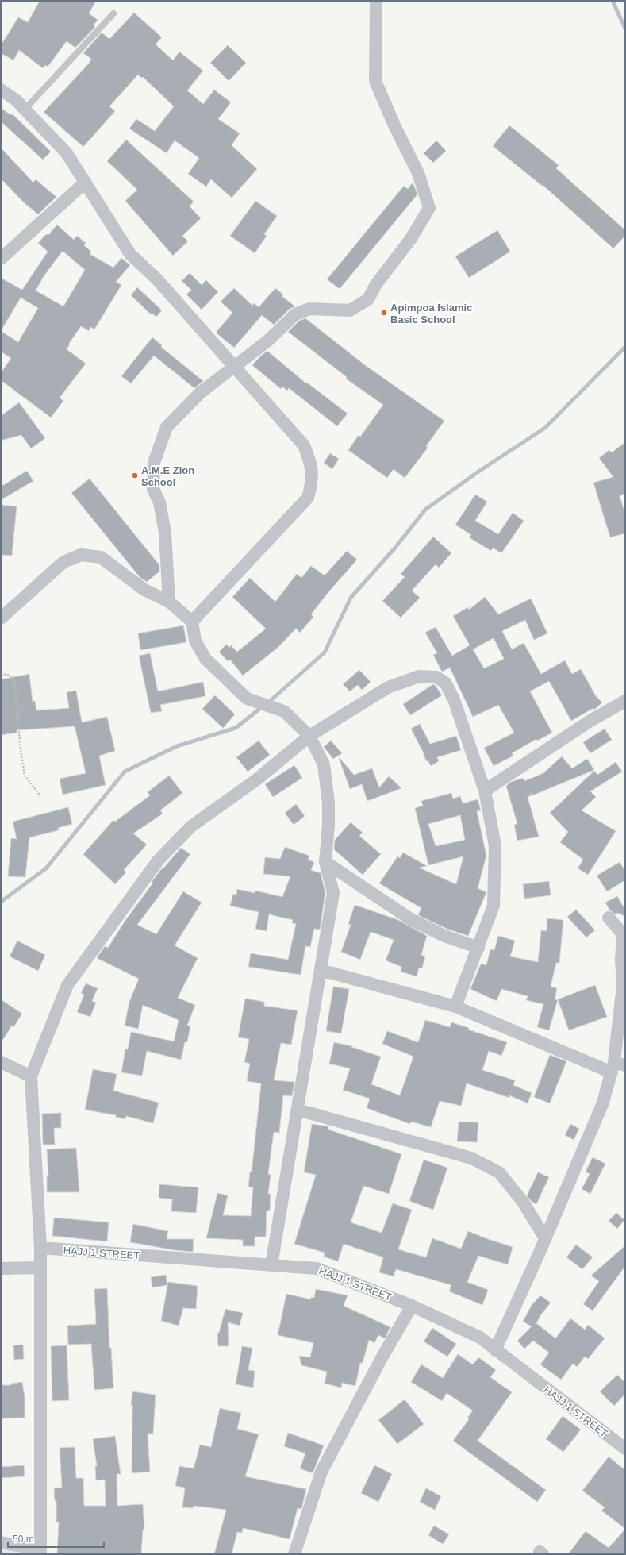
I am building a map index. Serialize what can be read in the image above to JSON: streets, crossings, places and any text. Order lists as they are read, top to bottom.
{
  "streets": {
    "street": ["HAJJ 1 STREET"]
  },
  "places": ["Apimpoa Islamic Basic School", "A.M.E Zion School"],
  "scale_bar": "50 m"
}
